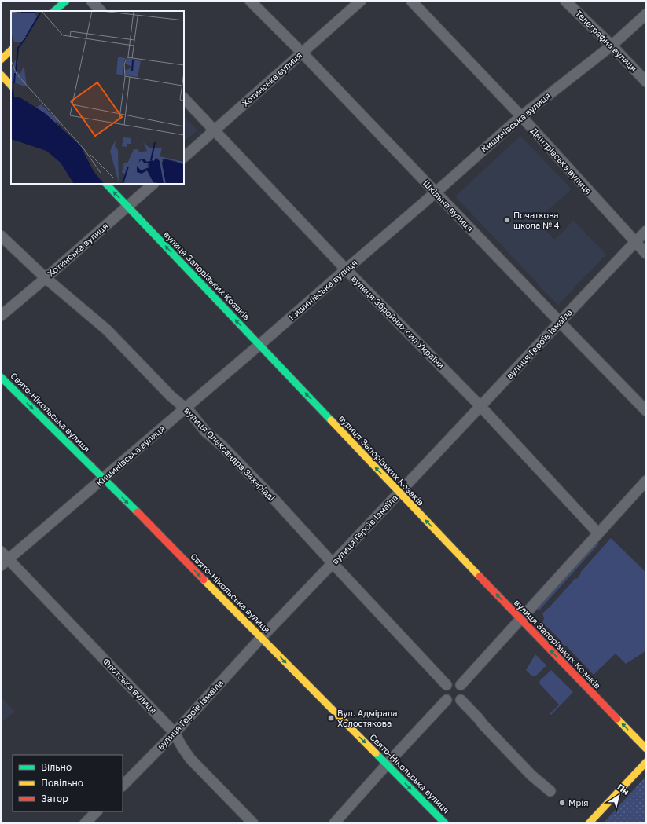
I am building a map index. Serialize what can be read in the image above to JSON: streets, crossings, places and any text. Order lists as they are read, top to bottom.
{
  "streets": {
    "main road": ["вулиця Запорізьких Козаків", "Свято-Нікольська вулиця"],
    "street": [
      "Телеграфна вулиця",
      "Хотинська вулиця",
      "Кишинівська вулиця",
      "Дмитрівська вулиця",
      "Шкільна вулиця",
      "вулиця Збройних сил України",
      "вулиця Героїв Ізмаїла",
      "вулиця Олександра Захаріаді",
      "Флотська вулиця"
    ]
  },
  "crossings": [
    ["Телеграфна вулиця", "Кишинівська вулиця"],
    ["Хотинська вулиця", "Шкільна вулиця"],
    ["Хотинська вулиця", "вулиця Запорізьких Козаків"],
    ["Хотинська вулиця", "вулиця Збройних сил України"],
    ["Хотинська вулиця", "вулиця Олександра Захаріаді"],
    ["Кишинівська вулиця", "Дмитрівська вулиця"],
    ["Кишинівська вулиця", "Шкільна вулиця"],
    ["Кишинівська вулиця", "вулиця Запорізьких Козаків"],
    ["Кишинівська вулиця", "вулиця Збройних сил України"],
    ["Кишинівська вулиця", "Свято-Нікольська вулиця"],
    ["Кишинівська вулиця", "вулиця Олександра Захаріаді"],
    ["Кишинівська вулиця", "Флотська вулиця"],
    ["Дмитрівська вулиця", "вулиця Героїв Ізмаїла"],
    ["Шкільна вулиця", "вулиця Героїв Ізмаїла"],
    ["вулиця Запорізьких Козаків", "вулиця Героїв Ізмаїла"],
    ["вулиця Збройних сил України", "вулиця Героїв Ізмаїла"],
    ["вулиця Героїв Ізмаїла", "Свято-Нікольська вулиця"],
    ["вулиця Героїв Ізмаїла", "вулиця Олександра Захаріаді"],
    ["вулиця Героїв Ізмаїла", "Флотська вулиця"]
  ],
  "one_way": ["вулиця Запорізьких Козаків", "Свято-Нікольська вулиця"],
  "places": {
    "other": ["Початкова школа № 4", "Мрія"],
    "transit": ["Вул. Адмірала Холостякова"]
  },
  "legend": ["Вільно", "Повільно", "Затор"],
  "north": "top right"
}
